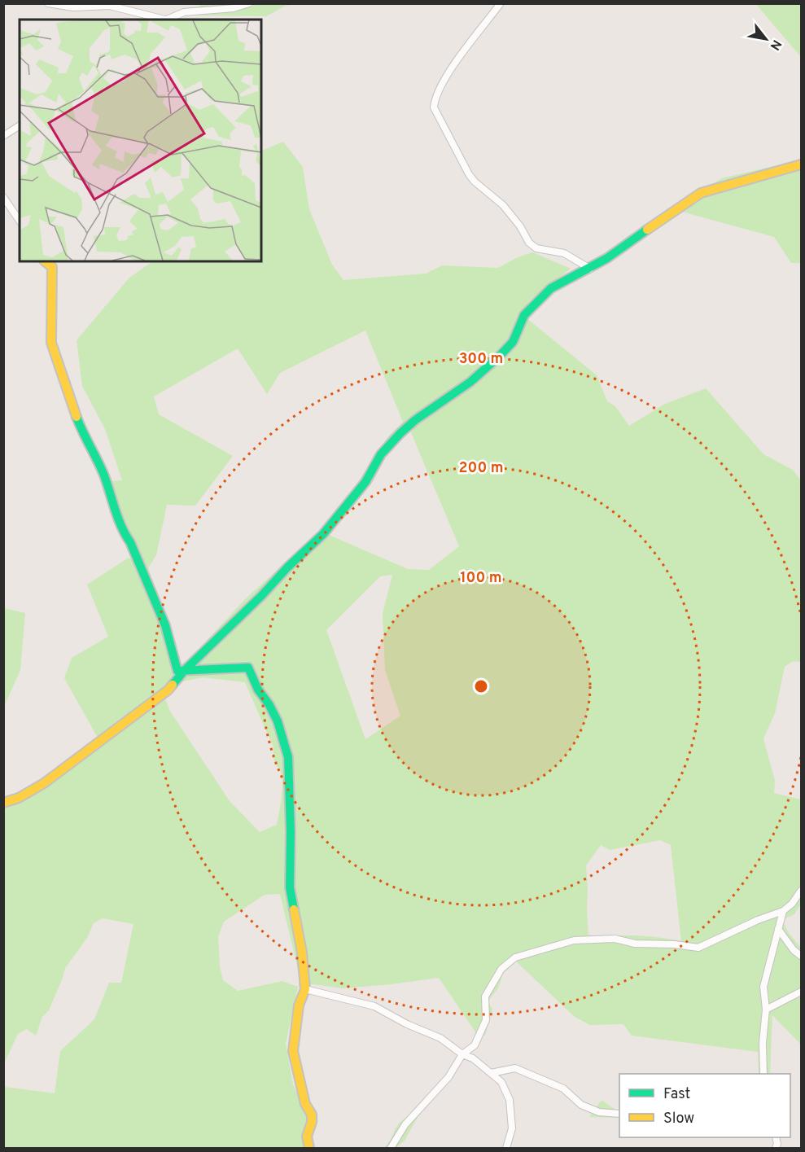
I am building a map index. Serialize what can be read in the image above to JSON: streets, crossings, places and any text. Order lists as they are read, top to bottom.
{
  "legend": ["Fast", "Slow"],
  "north": "bottom right",
  "rings": ["300 m", "200 m", "100 m"]
}
